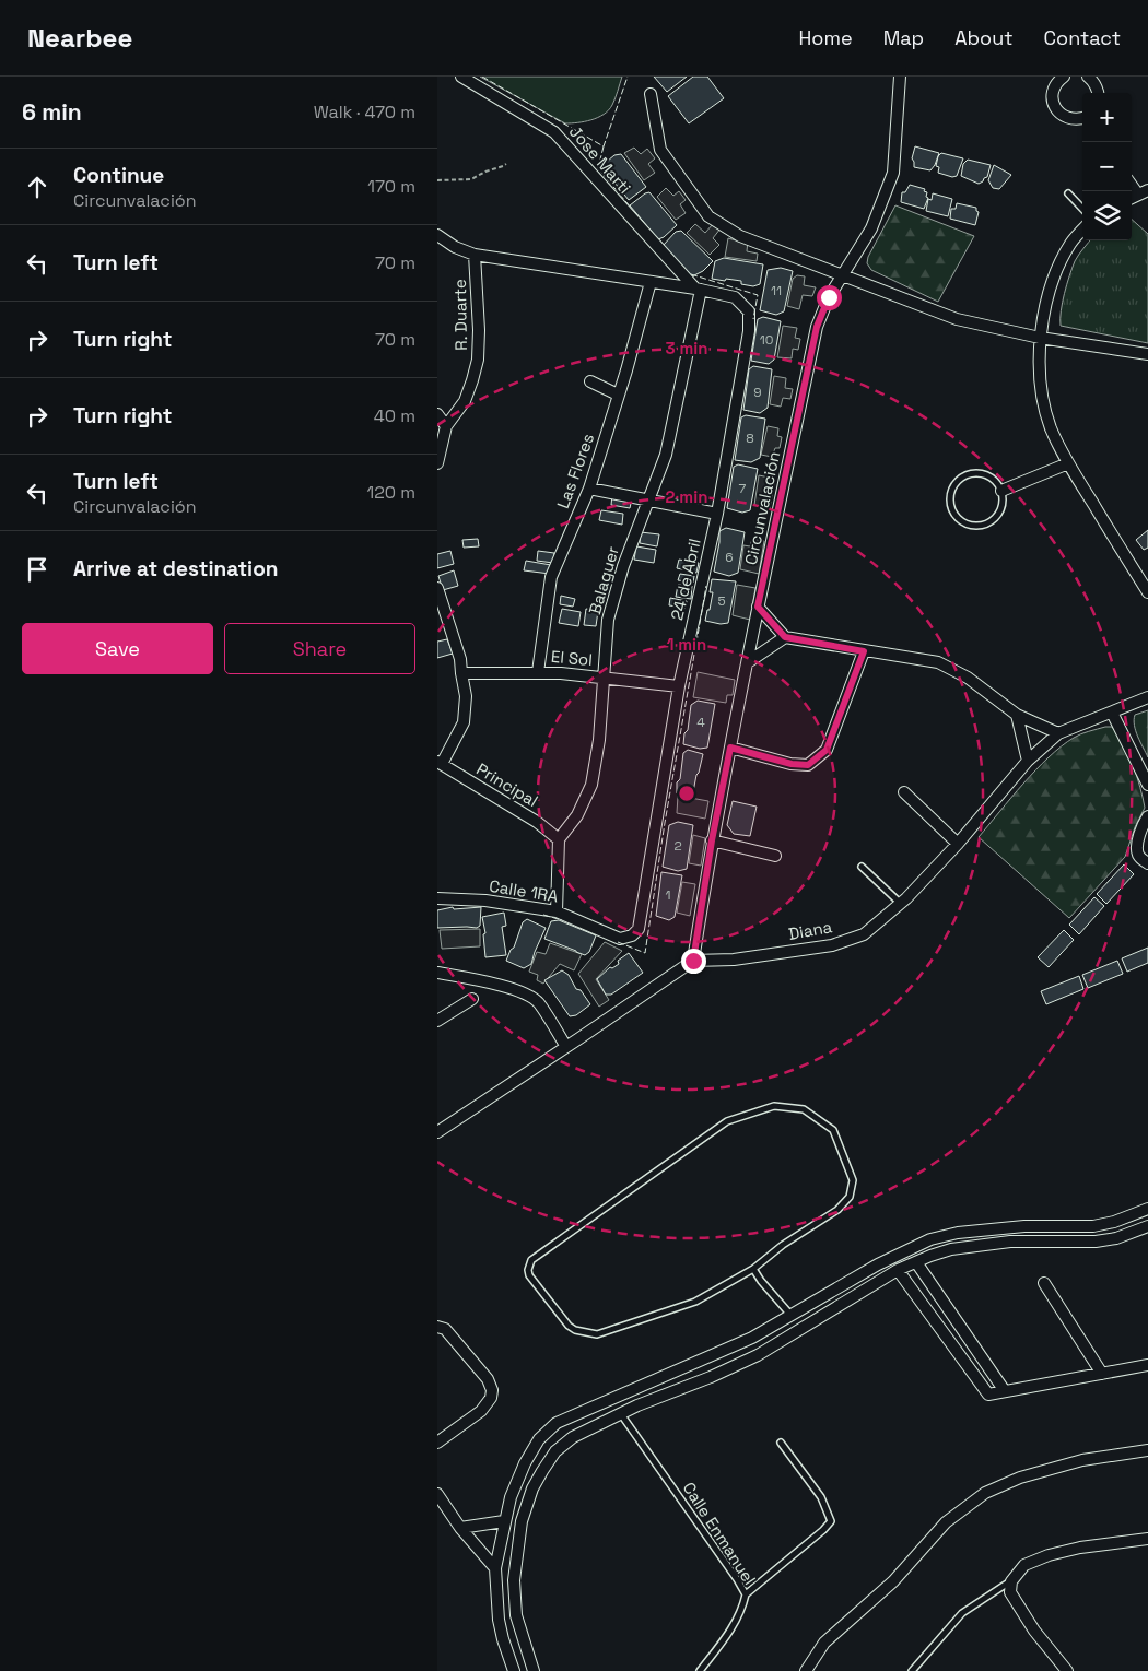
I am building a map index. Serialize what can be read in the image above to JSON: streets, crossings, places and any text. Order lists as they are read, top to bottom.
{
  "streets": {
    "street": [
      "Jose Marti",
      "R. Duarte",
      "Las Flores",
      "Circunvalación",
      "24 de Abril",
      "Balaguer",
      "El Sol",
      "Principal",
      "Calle 1RA",
      "Diana"
    ],
    "lane": ["Calle Enmanuel"]
  },
  "crossings": [
    ["Jose Marti", "24 de Abril"],
    ["Jose Marti", "Balaguer"],
    ["Las Flores", "El Sol"],
    ["Circunvalación", "Diana"],
    ["24 de Abril", "Balaguer"],
    ["24 de Abril", "El Sol"],
    ["24 de Abril", "Calle 1RA"],
    ["Balaguer", "El Sol"],
    ["Balaguer", "Principal"]
  ],
  "house_numbers": [
    "11",
    "10",
    "9",
    "8",
    "7",
    "6",
    "5",
    "4",
    "2",
    "1"
  ],
  "page": {
    "header": "Nearbee",
    "nav": [
      "Home",
      "Map",
      "About",
      "Contact"
    ],
    "heading": ["6 min", "Walk · 470 m"],
    "map_buttons": ["+", "−"],
    "list": [
      ["Continue", "Circunvalación", "170 m"],
      ["Turn left", "70 m"],
      ["Turn right", "70 m"],
      ["Turn right", "40 m"],
      ["Turn left", "Circunvalación", "120 m"],
      "Arrive at destination"
    ],
    "buttons": ["Save", "Share"]
  },
  "rings": ["3 min", "2 min", "1 min"]
}
